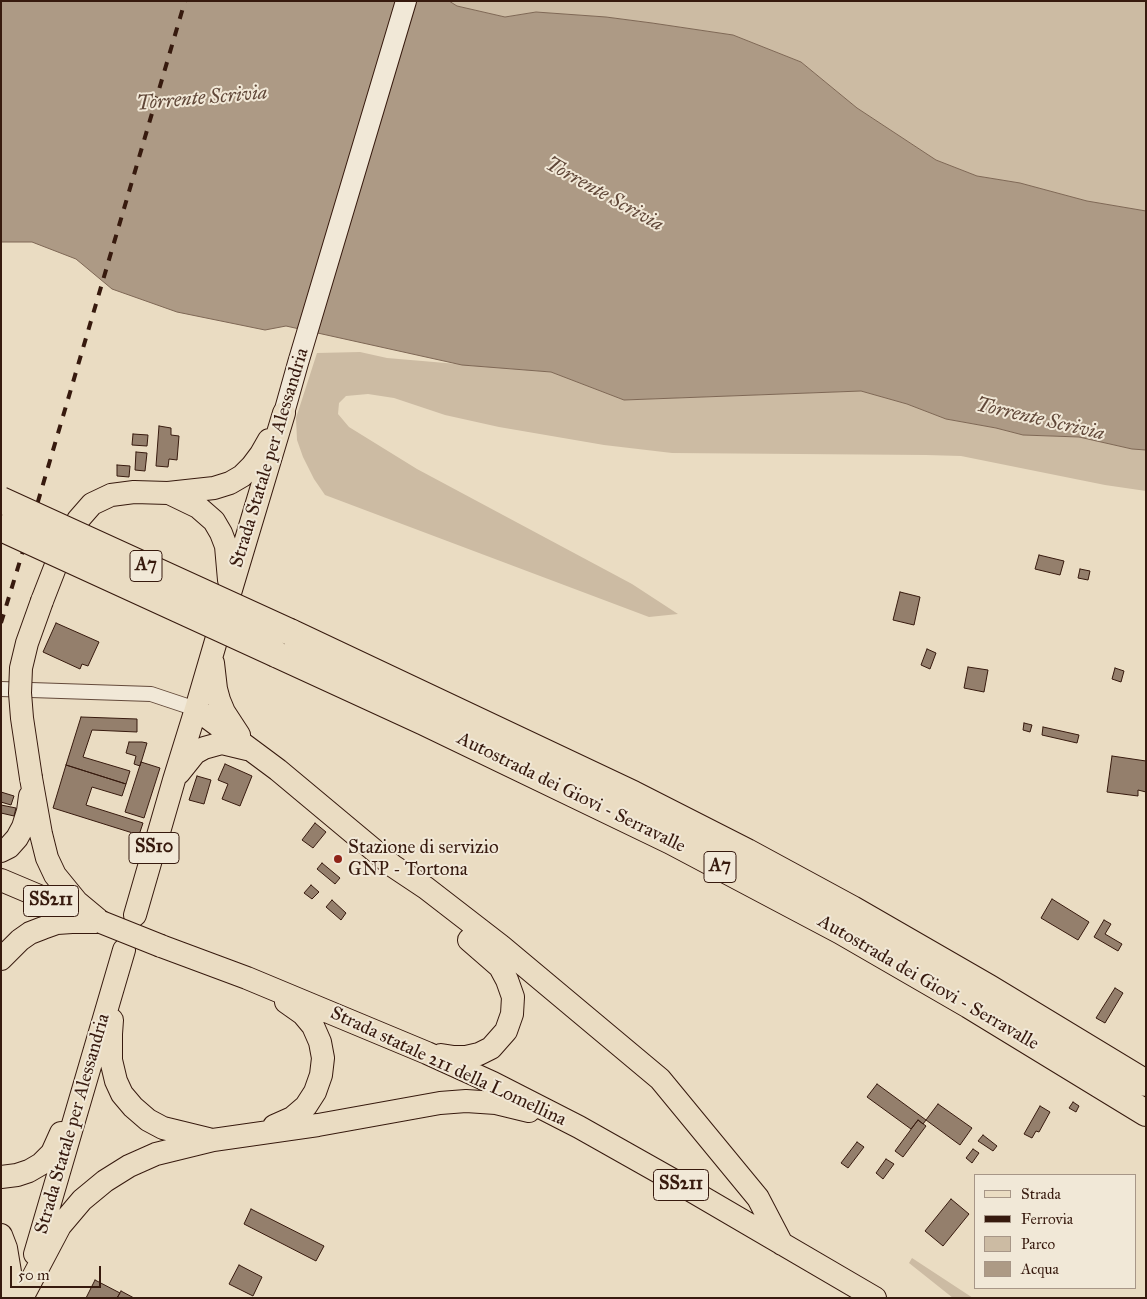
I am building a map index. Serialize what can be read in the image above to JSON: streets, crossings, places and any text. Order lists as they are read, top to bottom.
{
  "streets": {
    "highway": ["A7", "Autostrada dei Giovi - Serravalle"],
    "main road": [
      "Strada Statale per Alessandria",
      "SS10",
      "SS211",
      "Strada statale 211 della Lomellina"
    ]
  },
  "water": ["Torrente Scrivia"],
  "places": ["Stazione di servizio GNP - Tortona"],
  "legend": [
    "Strada",
    "Ferrovia",
    "Parco",
    "Acqua"
  ],
  "scale_bar": "50 m"
}
